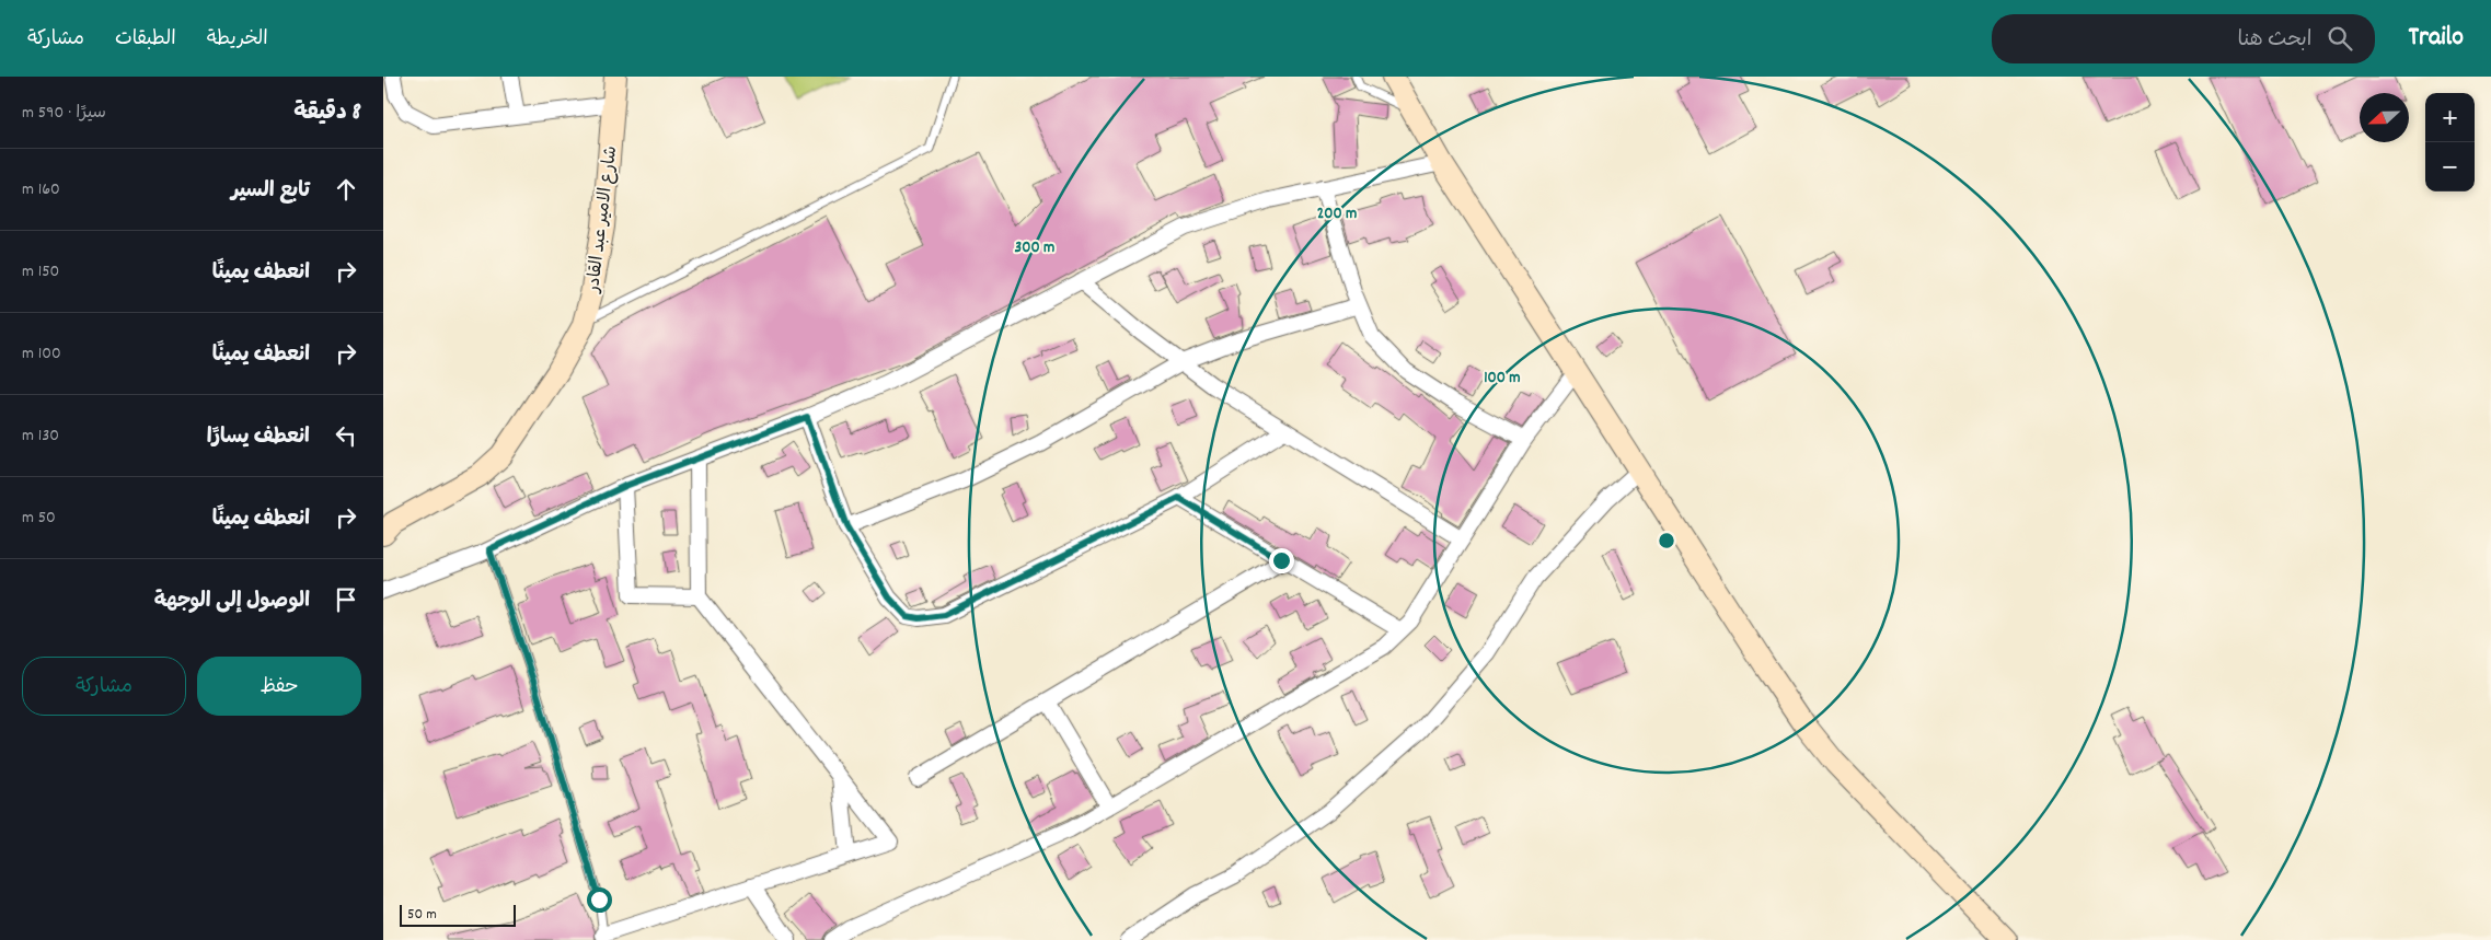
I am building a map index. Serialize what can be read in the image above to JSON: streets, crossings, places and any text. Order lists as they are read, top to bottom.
{
  "streets": {
    "main road": ["شارع الامير عبد القادر"]
  },
  "scale_bar": "50 m",
  "north": "left",
  "page": {
    "header": "Trailo",
    "search": "ابحث هنا",
    "nav": ["الخريطة", "الطبقات", "مشاركة"],
    "heading": ["8 دقيقة", "سيرًا · 590 m"],
    "map_buttons": ["+", "−"],
    "list": [
      ["تابع السير", "160 m"],
      ["انعطف يمينًا", "150 m"],
      ["انعطف يمينًا", "100 m"],
      ["انعطف يسارًا", "130 m"],
      ["انعطف يمينًا", "50 m"],
      "الوصول إلى الوجهة"
    ],
    "buttons": ["حفظ", "مشاركة"],
    "scale": "50 m"
  },
  "rings": ["200 m", "300 m", "100 m"]
}
